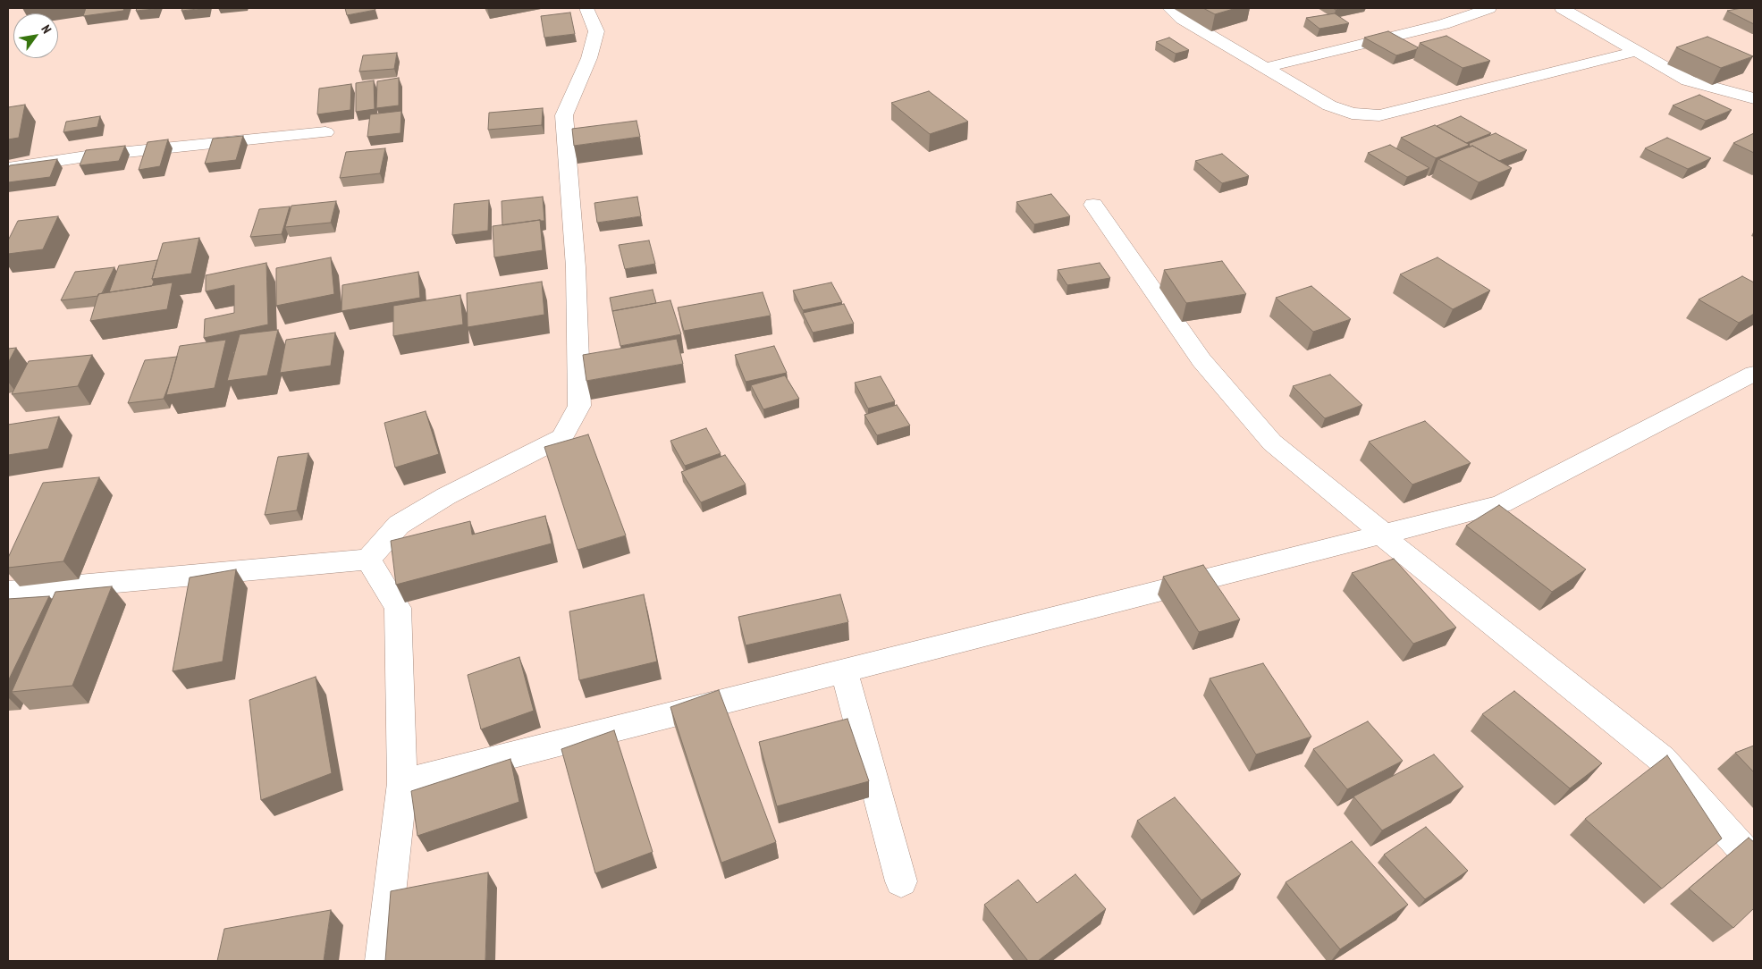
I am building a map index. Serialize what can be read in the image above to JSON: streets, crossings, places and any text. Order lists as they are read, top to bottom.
{
  "north": "top right"
}
